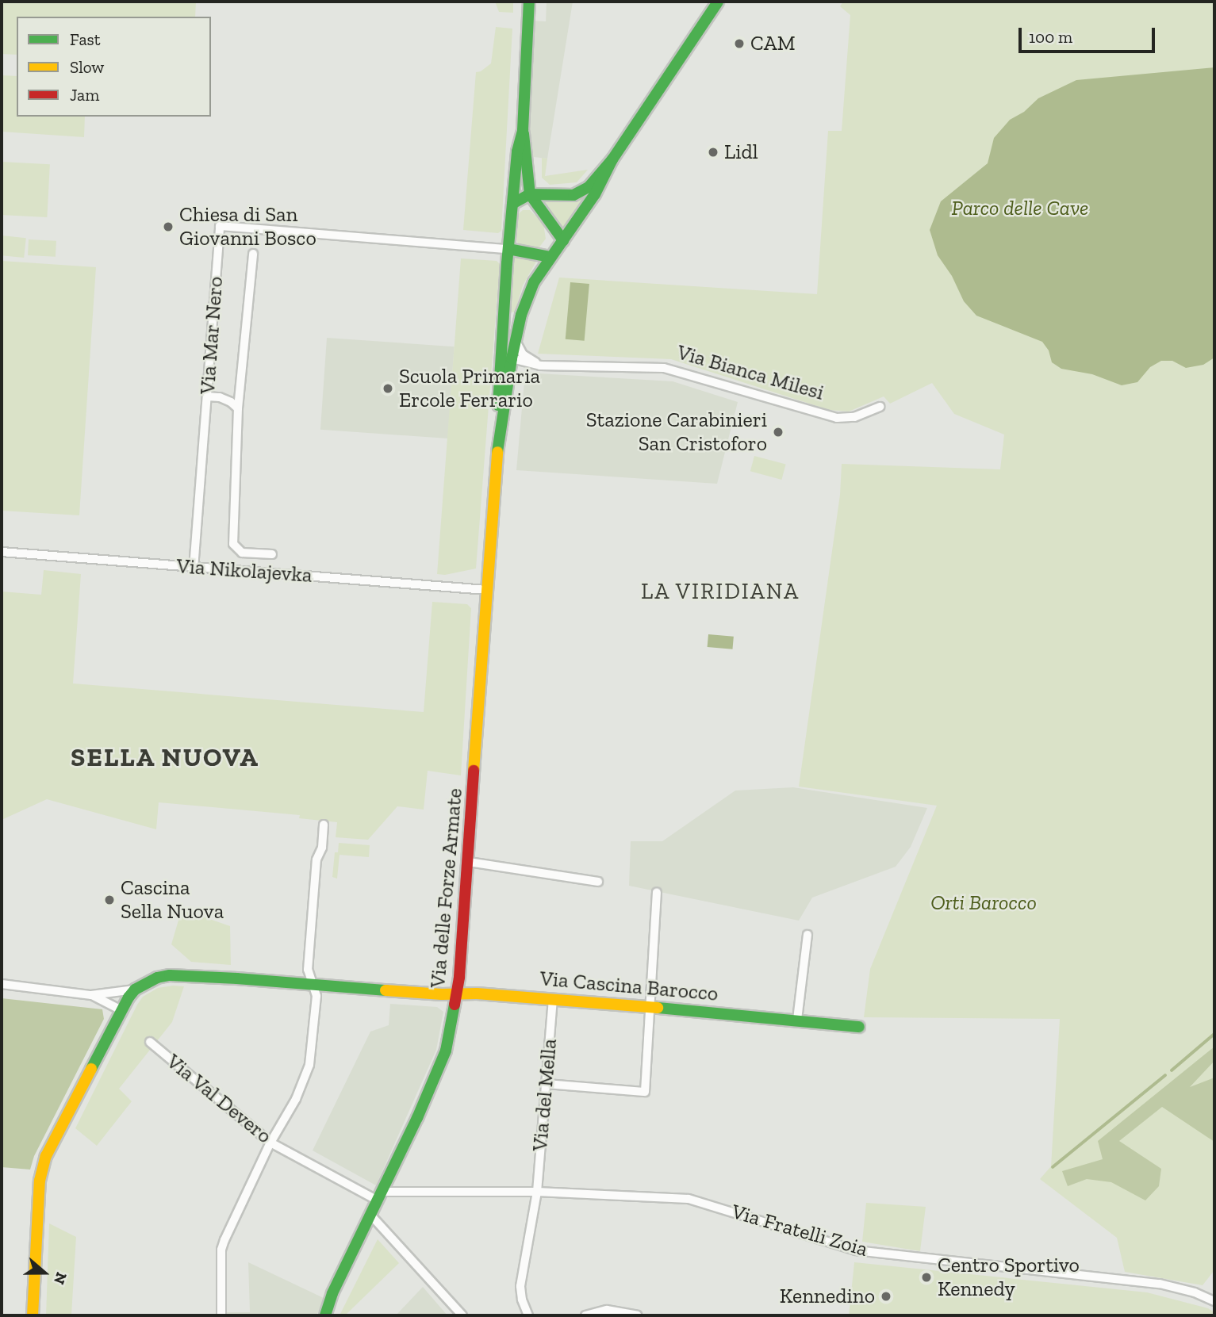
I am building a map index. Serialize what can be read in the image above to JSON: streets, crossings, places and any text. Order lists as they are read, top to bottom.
{
  "streets": {
    "street": [
      "Via Mar Nero",
      "Via Bianca Milesi",
      "Via Nikolajevka",
      "Via delle Forze Armate",
      "Via Cascina Barocco",
      "Via del Mella",
      "Via Val Devero",
      "Via Fratelli Zoia"
    ]
  },
  "crossings": [
    ["Via Mar Nero", "Via Nikolajevka"],
    ["Via Mar Nero", "Via delle Forze Armate"],
    ["Via Bianca Milesi", "Via delle Forze Armate"],
    ["Via Nikolajevka", "Via delle Forze Armate"],
    ["Via delle Forze Armate", "Via Cascina Barocco"],
    ["Via delle Forze Armate", "Via Val Devero"],
    ["Via delle Forze Armate", "Via Fratelli Zoia"],
    ["Via Cascina Barocco", "Via del Mella"],
    ["Via del Mella", "Via Fratelli Zoia"],
    ["Via Val Devero", "Via Fratelli Zoia"]
  ],
  "districts": ["LA VIRIDIANA", "SELLA NUOVA"],
  "parks": ["Parco delle Cave", "Orti Barocco"],
  "places": [
    "CAM",
    "Lidl",
    "Chiesa di San Giovanni Bosco",
    "Scuola Primaria Ercole Ferrario",
    "Stazione Carabinieri San Cristoforo",
    "Cascina Sella Nuova",
    "Centro Sportivo Kennedy",
    "Kennedino"
  ],
  "legend": ["Fast", "Slow", "Jam"],
  "scale_bar": "100 m",
  "north": "right"
}
